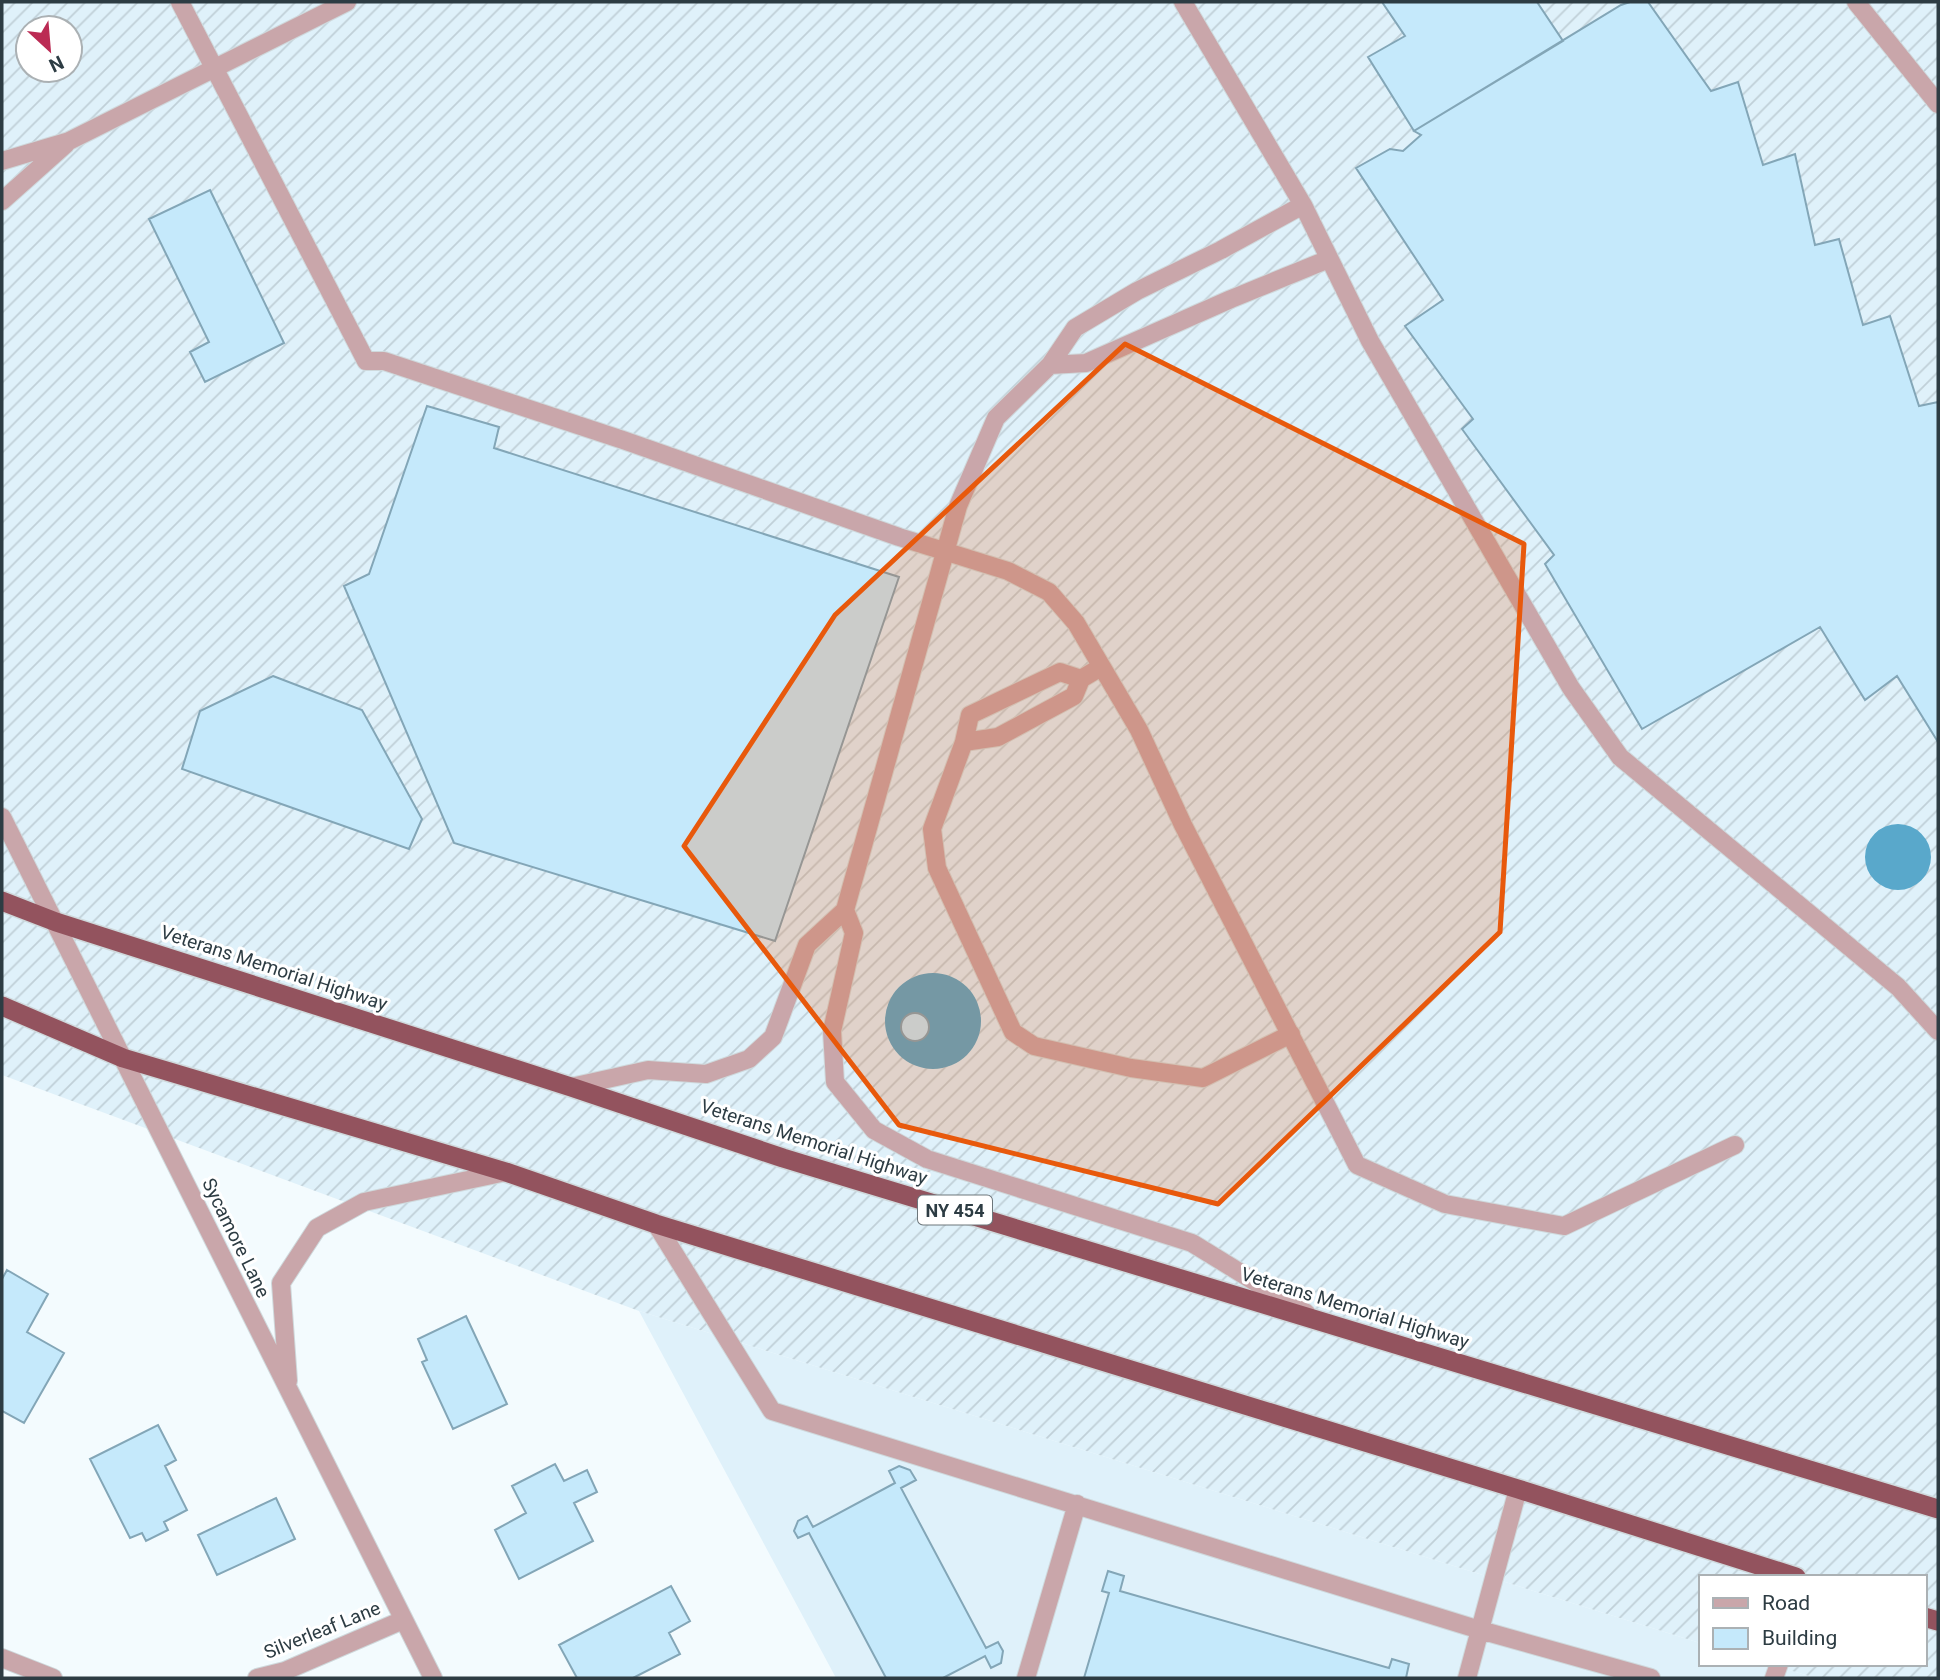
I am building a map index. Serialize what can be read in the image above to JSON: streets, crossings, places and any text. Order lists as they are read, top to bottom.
{
  "streets": {
    "highway": ["Veterans Memorial Highway", "NY 454"],
    "street": ["Sycamore Lane", "Silverleaf Lane"]
  },
  "crossings": [
    ["Veterans Memorial Highway", "Sycamore Lane"],
    ["Sycamore Lane", "Silverleaf Lane"]
  ],
  "legend": ["Road", "Building"],
  "north": "bottom right"
}
